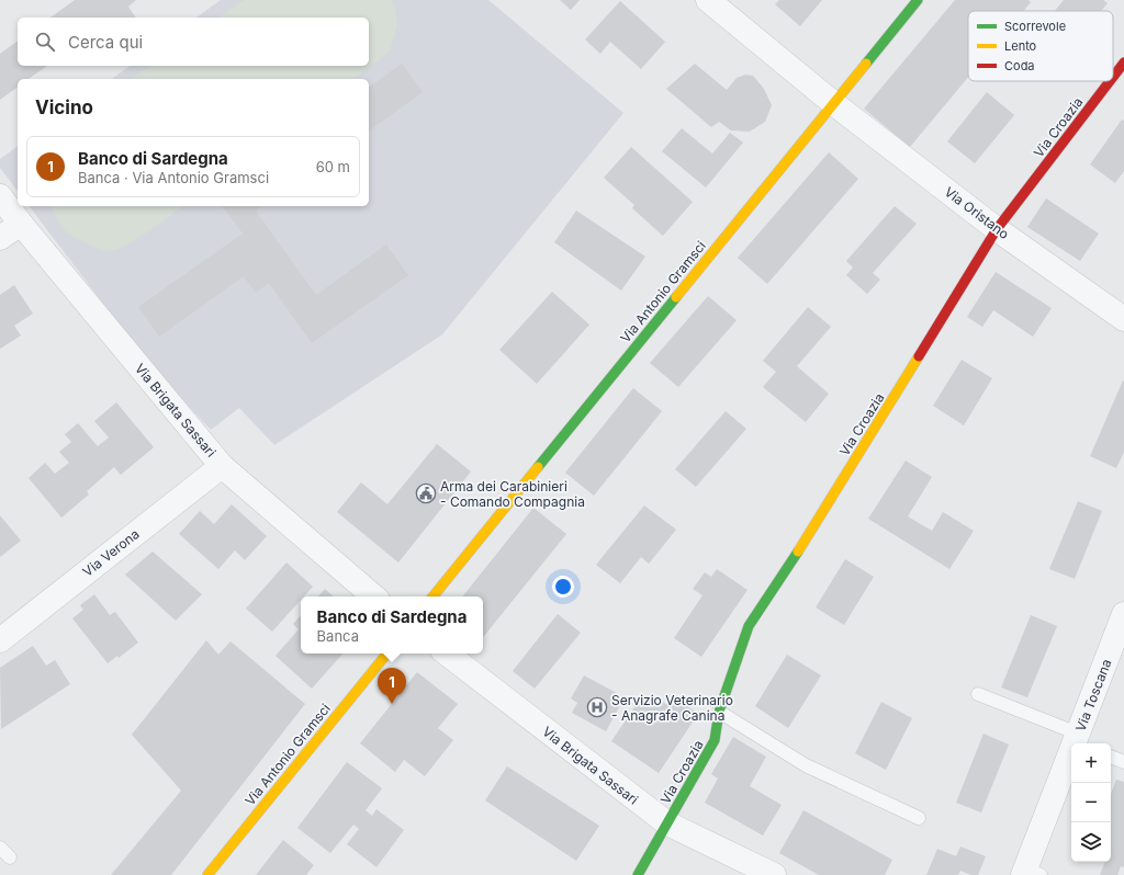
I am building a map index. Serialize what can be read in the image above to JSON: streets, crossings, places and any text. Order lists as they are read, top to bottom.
{
  "streets": {
    "street": [
      "Via Croazia",
      "Via Oristano",
      "Via Antonio Gramsci",
      "Via Brigata Sassari",
      "Via Verona",
      "Via Toscana"
    ]
  },
  "crossings": [
    ["Via Croazia", "Via Oristano"],
    ["Via Croazia", "Via Brigata Sassari"],
    ["Via Oristano", "Via Antonio Gramsci"],
    ["Via Brigata Sassari", "Via Verona"]
  ],
  "places": {
    "public building": ["Arma dei Carabinieri - Comando Compagnia"],
    "hospital": ["Servizio Veterinario - Anagrafe Canina"]
  },
  "legend": ["Scorrevole", "Lento", "Coda"],
  "page": {
    "search": "Cerca qui",
    "heading": "Vicino",
    "list": [
      {
        "mark": "1",
        "name": "Banco di Sardegna",
        "note": "Banca · Via Antonio Gramsci",
        "value": "60 m"
      }
    ],
    "popup": ["Banco di Sardegna", "Banca"],
    "pins": "1",
    "map_buttons": ["+", "−"]
  }
}
